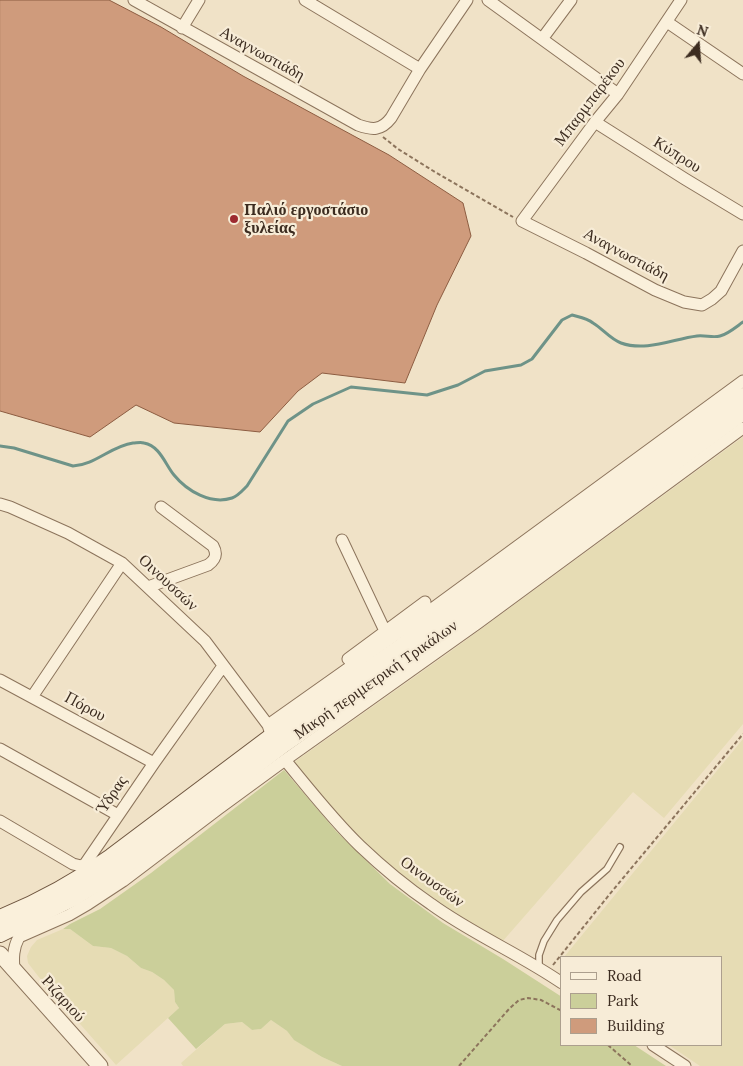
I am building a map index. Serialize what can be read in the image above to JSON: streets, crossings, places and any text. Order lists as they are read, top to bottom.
{
  "streets": {
    "main road": ["Μικρή περιμετρική Τρικάλων"],
    "street": [
      "Αναγνωστιάδη",
      "Μπαρμπαρέκου",
      "Κύπρου",
      "Οινουσσών",
      "Πόρου",
      "Ύδρας",
      "Ριζαριού"
    ]
  },
  "crossings": [
    ["Αναγνωστιάδη", "Μπαρμπαρέκου"],
    ["Μπαρμπαρέκου", "Κύπρου"],
    ["Οινουσσών", "Μικρή περιμετρική Τρικάλων"],
    ["Οινουσσών", "Ύδρας"],
    ["Πόρου", "Ύδρας"]
  ],
  "places": ["Παλιό εργοστάσιο ξυλείας"],
  "legend": ["Road", "Park", "Building"],
  "north": "top"
}
